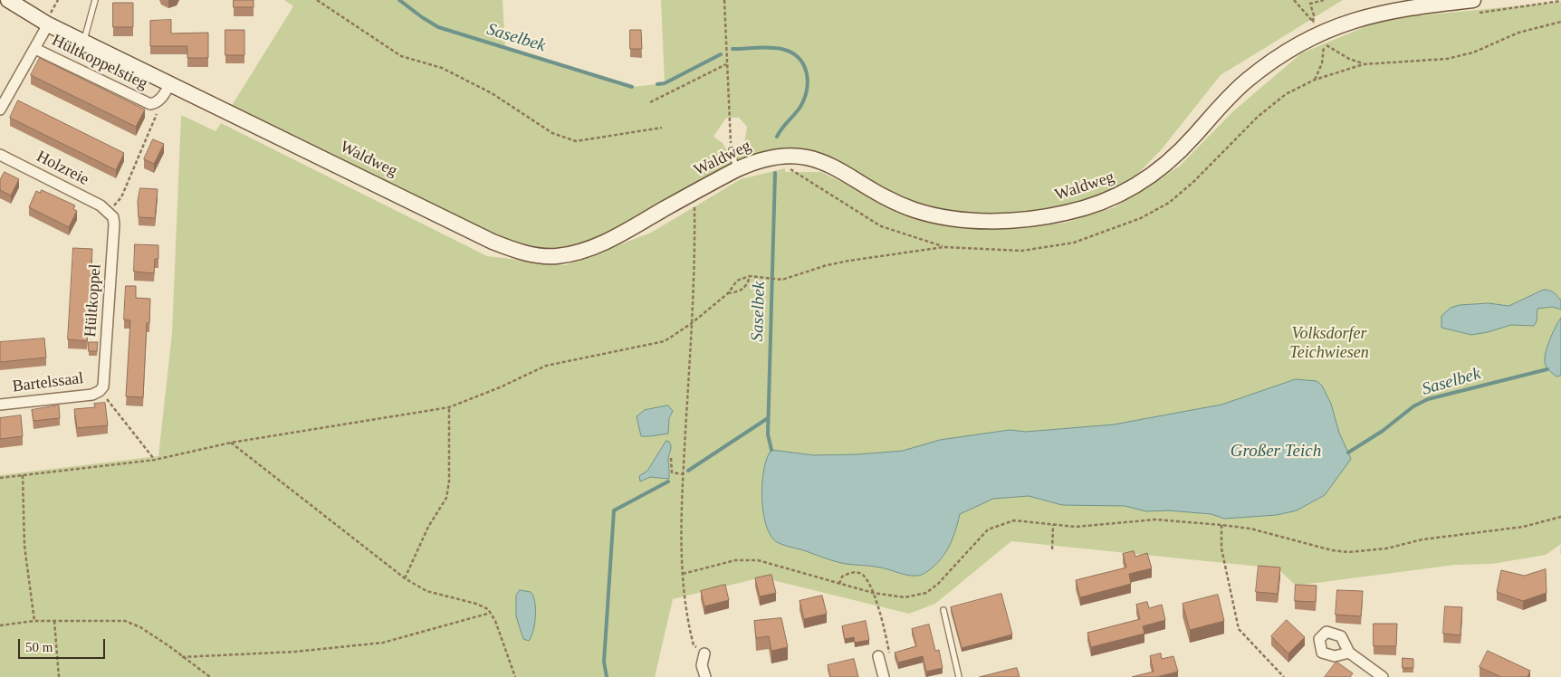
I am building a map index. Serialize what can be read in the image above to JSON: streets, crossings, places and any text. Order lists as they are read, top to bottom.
{
  "streets": {
    "main road": ["Waldweg"],
    "street": [
      "Hültkoppelstieg",
      "Holzreie",
      "Hültkoppel",
      "Bartelssaal"
    ]
  },
  "crossings": [
    ["Holzreie", "Hültkoppel"],
    ["Hültkoppel", "Bartelssaal"]
  ],
  "water": ["Saselbek", "Großer Teich"],
  "parks": ["Volksdorfer Teichwiesen"],
  "scale_bar": "50 m"
}
